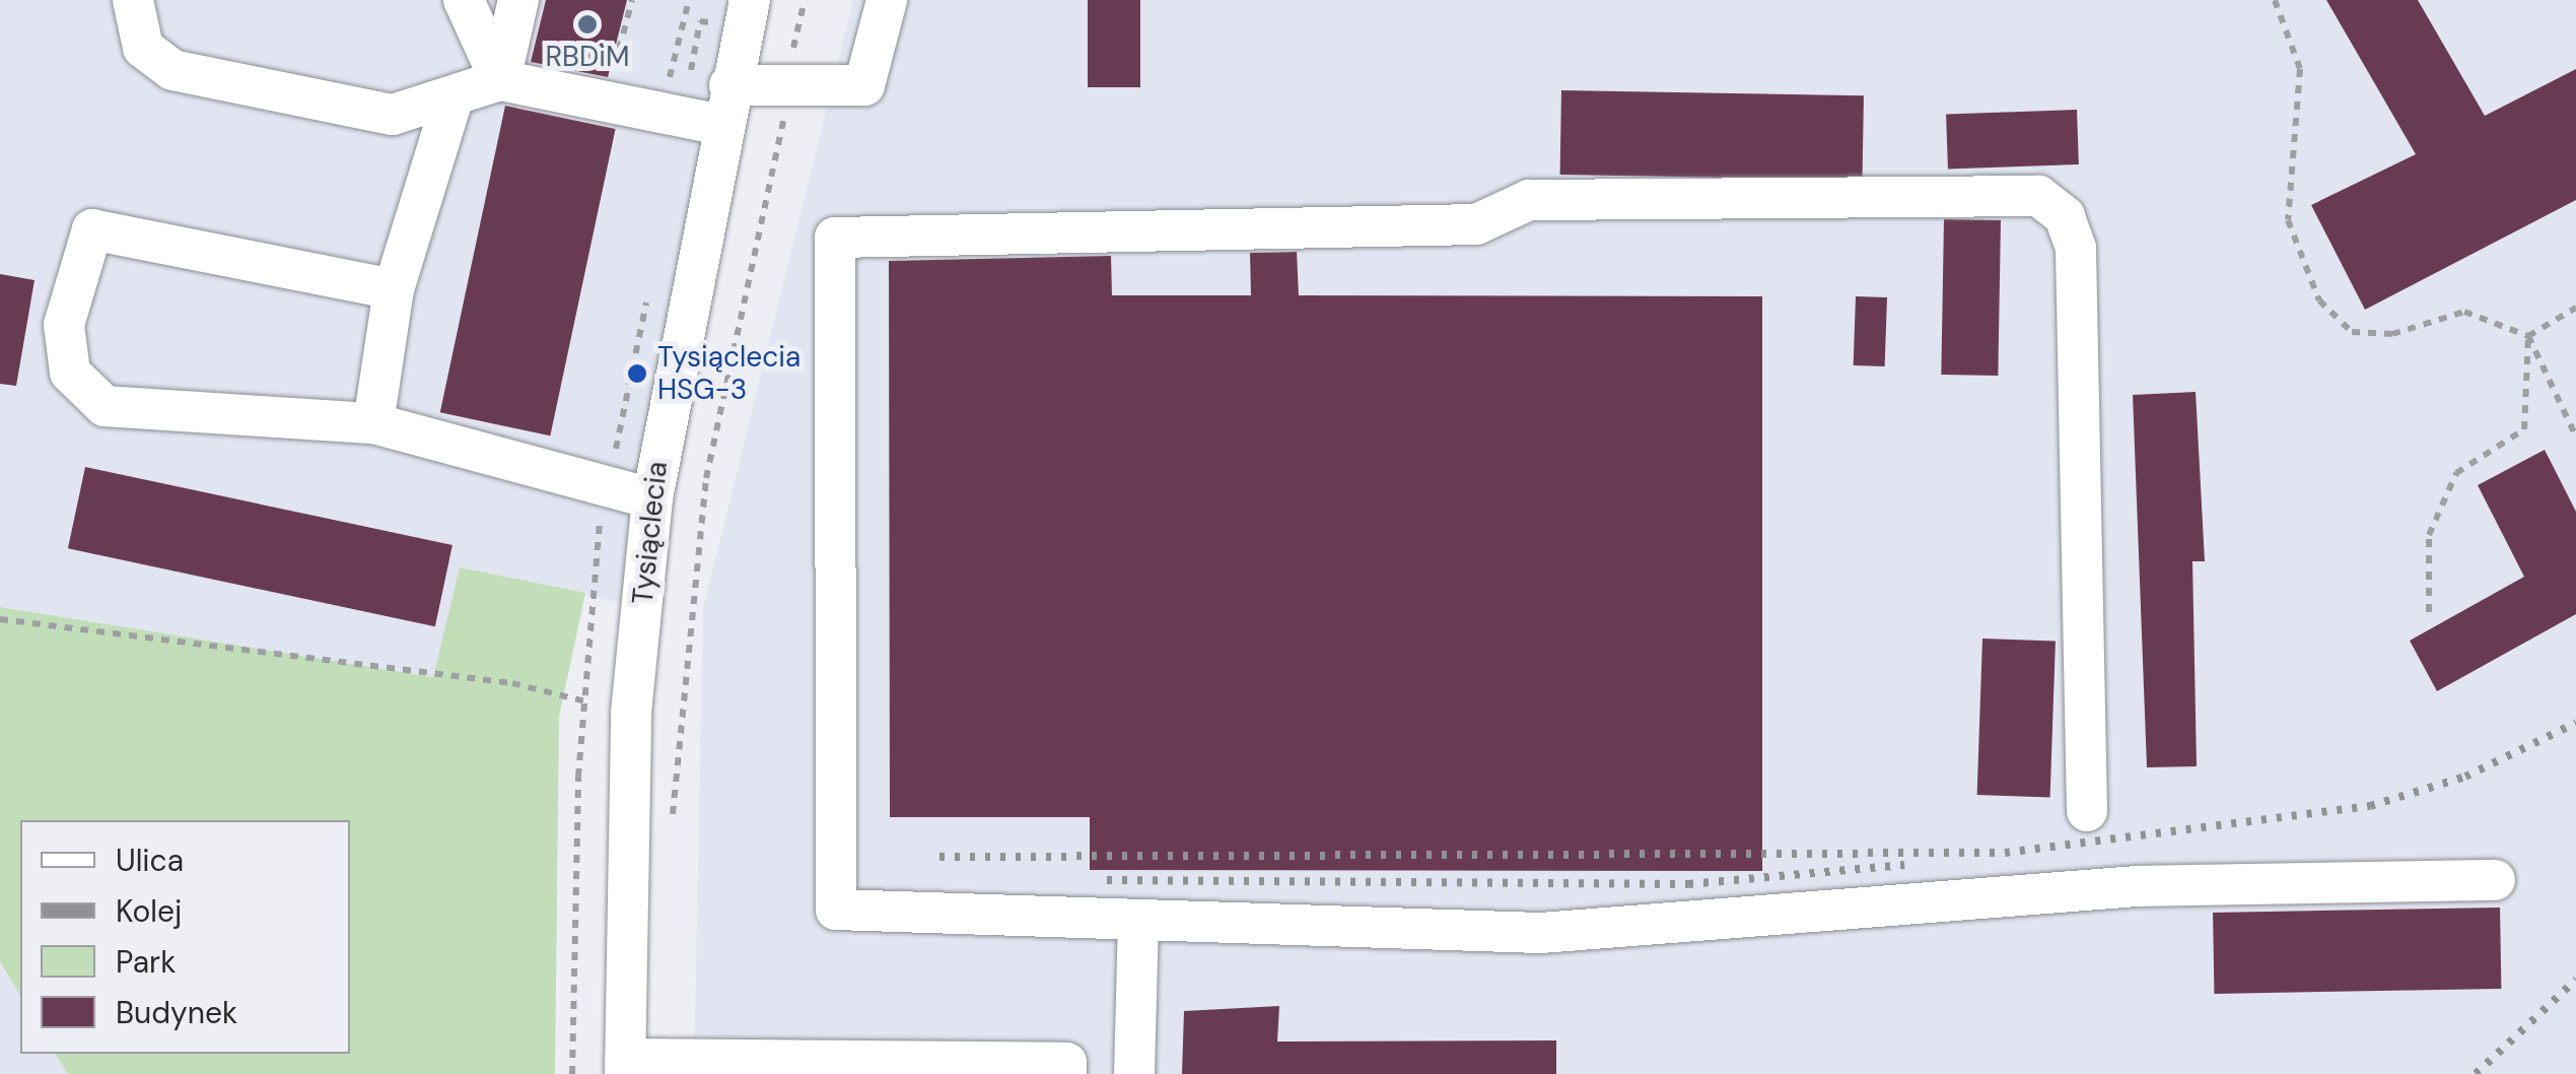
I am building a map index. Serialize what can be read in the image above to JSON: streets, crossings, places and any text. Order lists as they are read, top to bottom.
{
  "streets": {
    "street": ["Tysiąclecia"]
  },
  "places": ["RBDiM", "Tysiąclecia HSG-3"],
  "legend": [
    "Ulica",
    "Kolej",
    "Park",
    "Budynek"
  ]
}
